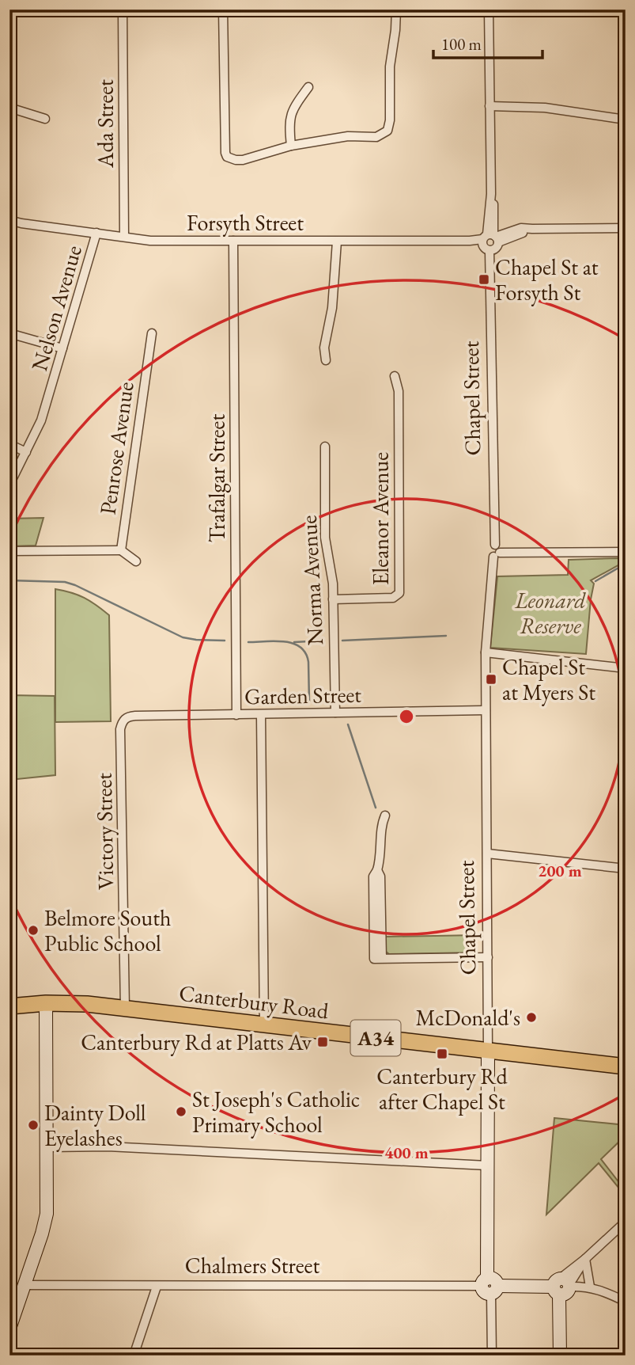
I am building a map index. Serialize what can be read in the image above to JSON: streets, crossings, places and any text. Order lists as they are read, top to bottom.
{
  "streets": {
    "highway": ["Canterbury Road", "A34"],
    "street": [
      "Ada Street",
      "Forsyth Street",
      "Nelson Avenue",
      "Chapel Street",
      "Penrose Avenue",
      "Trafalgar Street",
      "Eleanor Avenue",
      "Norma Avenue",
      "Garden Street",
      "Victory Street",
      "Chalmers Street"
    ]
  },
  "crossings": [
    ["Ada Street", "Forsyth Street"],
    ["Forsyth Street", "Nelson Avenue"],
    ["Forsyth Street", "Trafalgar Street"],
    ["Chapel Street", "Garden Street"],
    ["Chapel Street", "Canterbury Road"],
    ["Chapel Street", "Chalmers Street"],
    ["Trafalgar Street", "Garden Street"],
    ["Eleanor Avenue", "Norma Avenue"],
    ["Norma Avenue", "Garden Street"],
    ["Garden Street", "Victory Street"],
    ["Victory Street", "Canterbury Road"]
  ],
  "parks": ["Leonard Reserve"],
  "places": {
    "transit": [
      "Chapel St at Forsyth St",
      "Chapel St at Myers St",
      "Canterbury Rd at Platts Av",
      "Canterbury Rd after Chapel St"
    ],
    "other": [
      "Belmore South Public School",
      "McDonald's",
      "St Joseph's Catholic Primary School",
      "Dainty Doll Eyelashes"
    ]
  },
  "scale_bar": "100 m",
  "rings": ["200 m", "400 m"]
}
